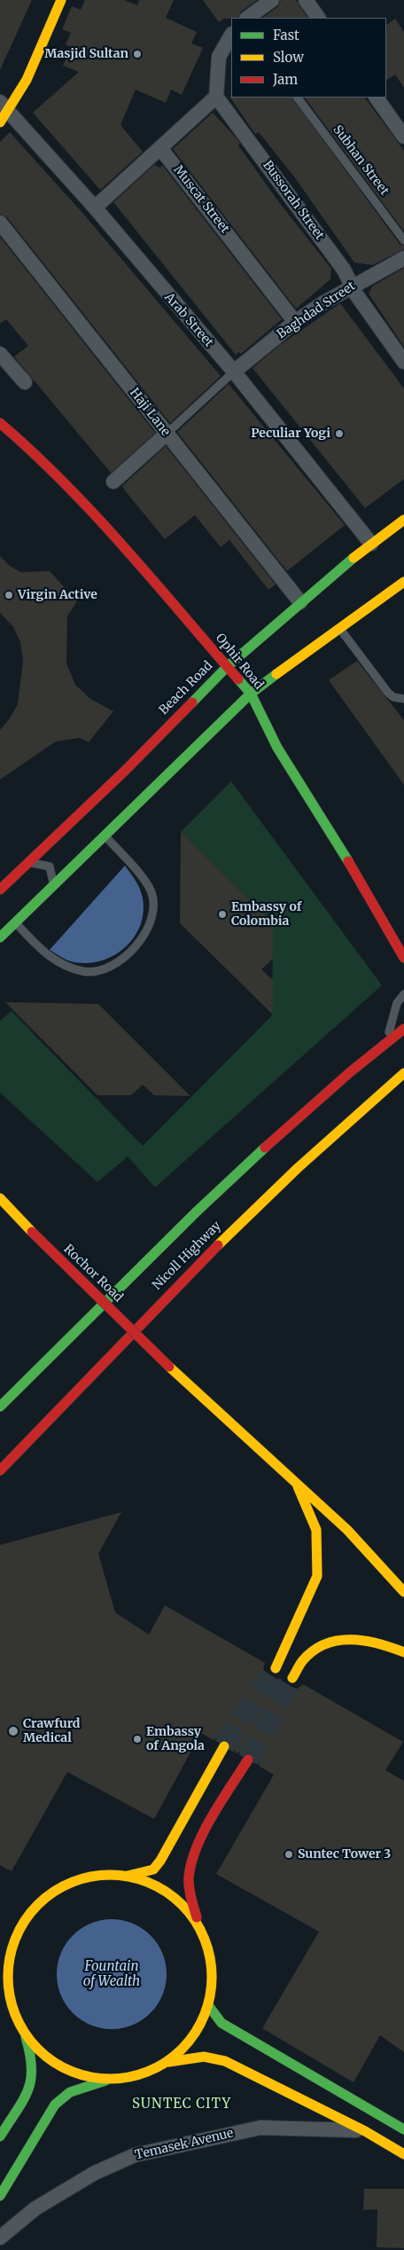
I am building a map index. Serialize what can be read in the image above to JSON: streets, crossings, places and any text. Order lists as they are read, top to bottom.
{
  "streets": {
    "main road": [
      "Ophir Road",
      "Beach Road",
      "Nicoll Highway",
      "Rochor Road",
      "Temasek Avenue"
    ],
    "street": [
      "Muscat Street",
      "Bussorah Street",
      "Baghdad Street",
      "Arab Street",
      "Haji Lane"
    ],
    "lane": ["Subhan Street"]
  },
  "crossings": [
    ["Muscat Street", "Baghdad Street"],
    ["Bussorah Street", "Baghdad Street"],
    ["Baghdad Street", "Arab Street"],
    ["Arab Street", "Beach Road"],
    ["Haji Lane", "Beach Road"],
    ["Ophir Road", "Beach Road"]
  ],
  "districts": ["SUNTEC CITY"],
  "water": ["Fountain of Wealth"],
  "places": [
    "Masjid Sultan",
    "Peculiar Yogi",
    "Virgin Active",
    "Embassy of Colombia",
    "Crawfurd Medical",
    "Embassy of Angola",
    "Suntec Tower 3"
  ],
  "legend": ["Fast", "Slow", "Jam"]
}
